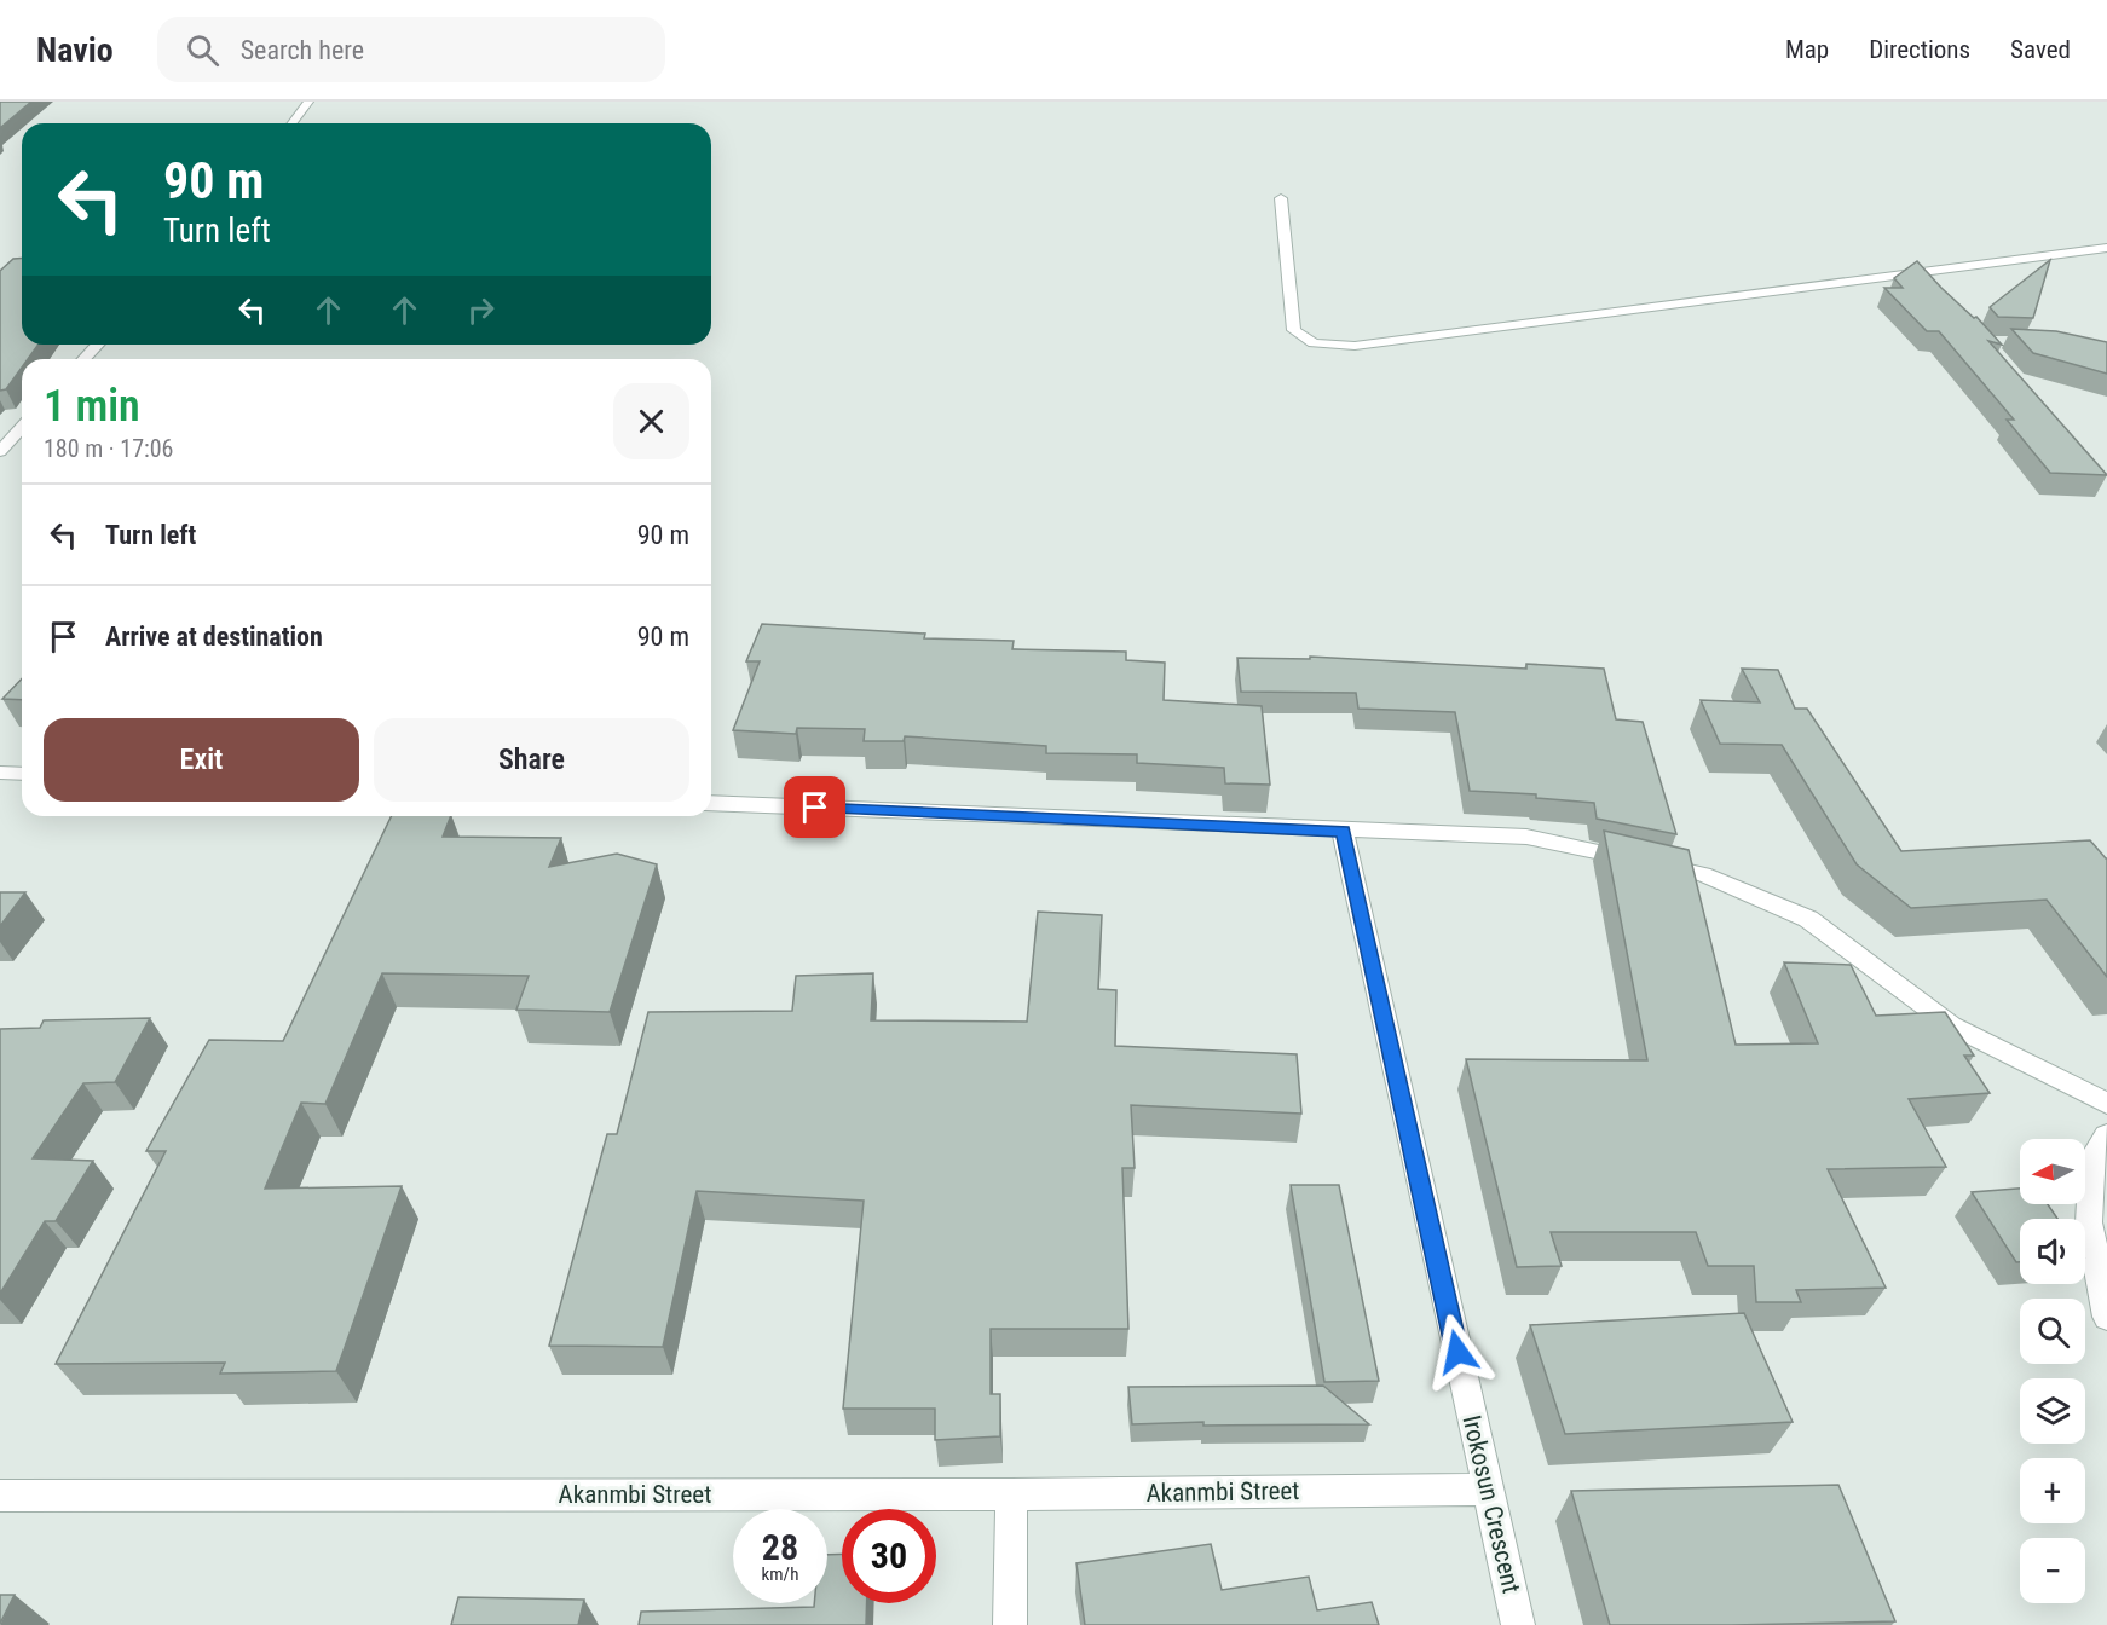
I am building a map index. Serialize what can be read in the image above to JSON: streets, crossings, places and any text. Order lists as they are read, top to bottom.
{
  "streets": {
    "street": ["Akanmbi Street", "Irokosun Crescent"]
  },
  "crossings": [
    ["Akanmbi Street", "Irokosun Crescent"]
  ],
  "north": "left",
  "page": {
    "header": "Navio",
    "search": "Search here",
    "nav": ["Map", "Directions", "Saved"],
    "turn": ["90 m", "Turn left"],
    "heading": ["1 min", "180 m · 17:06"],
    "list": [
      {
        "name": "Turn left",
        "value": "90 m"
      },
      {
        "name": "Arrive at destination",
        "value": "90 m"
      }
    ],
    "buttons": ["Exit", "Share"],
    "map_buttons": ["+", "−"],
    "speed": "28 km/h",
    "limit": "30"
  }
}
